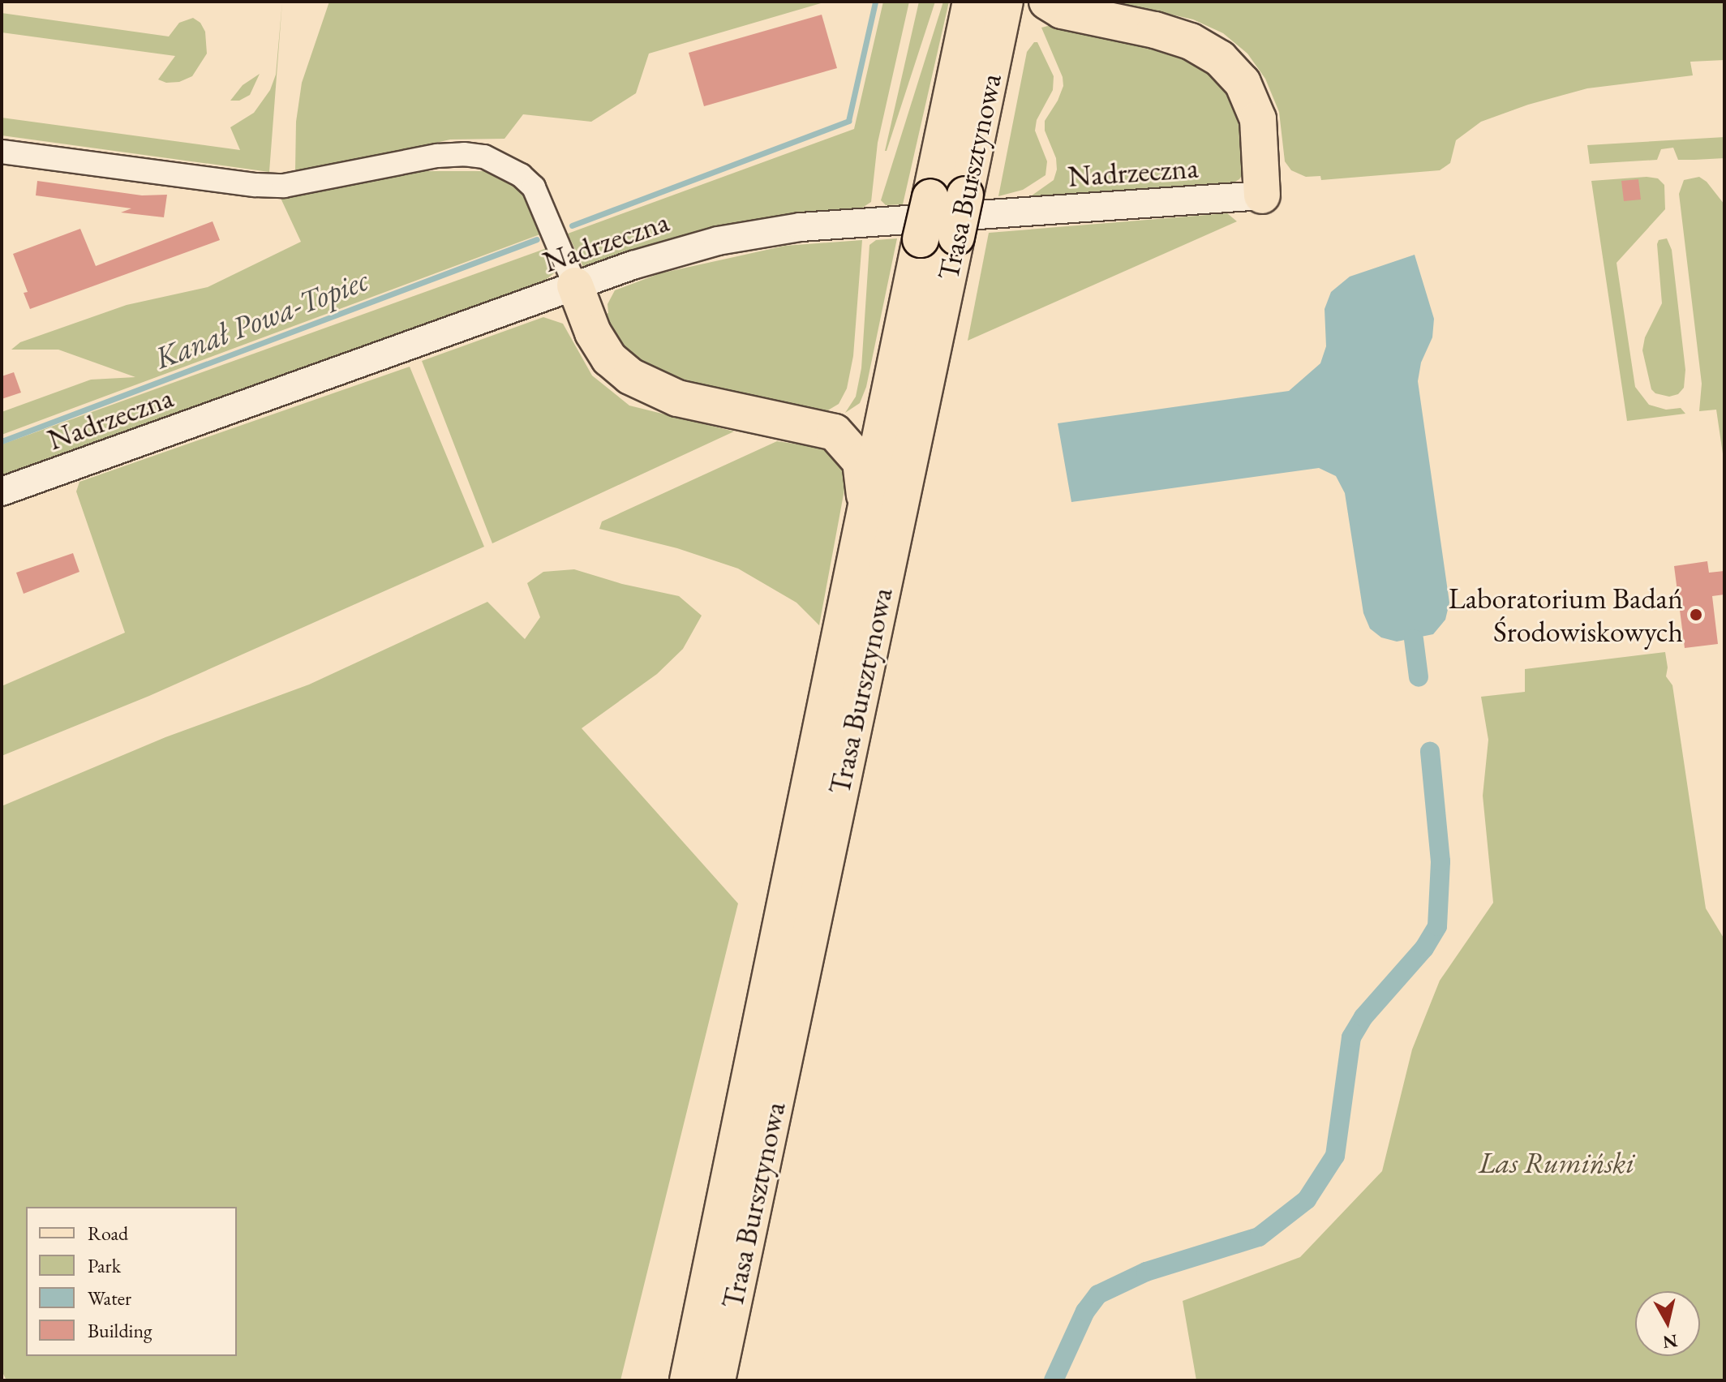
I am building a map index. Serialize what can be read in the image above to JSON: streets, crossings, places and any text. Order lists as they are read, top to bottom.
{
  "streets": {
    "main road": ["Trasa Bursztynowa"],
    "street": ["Nadrzeczna"]
  },
  "water": ["Kanał Powa-Topiec"],
  "parks": ["Las Rumiński"],
  "places": ["Laboratorium Badań Środowiskowych"],
  "legend": [
    "Road",
    "Park",
    "Water",
    "Building"
  ],
  "north": "bottom"
}
